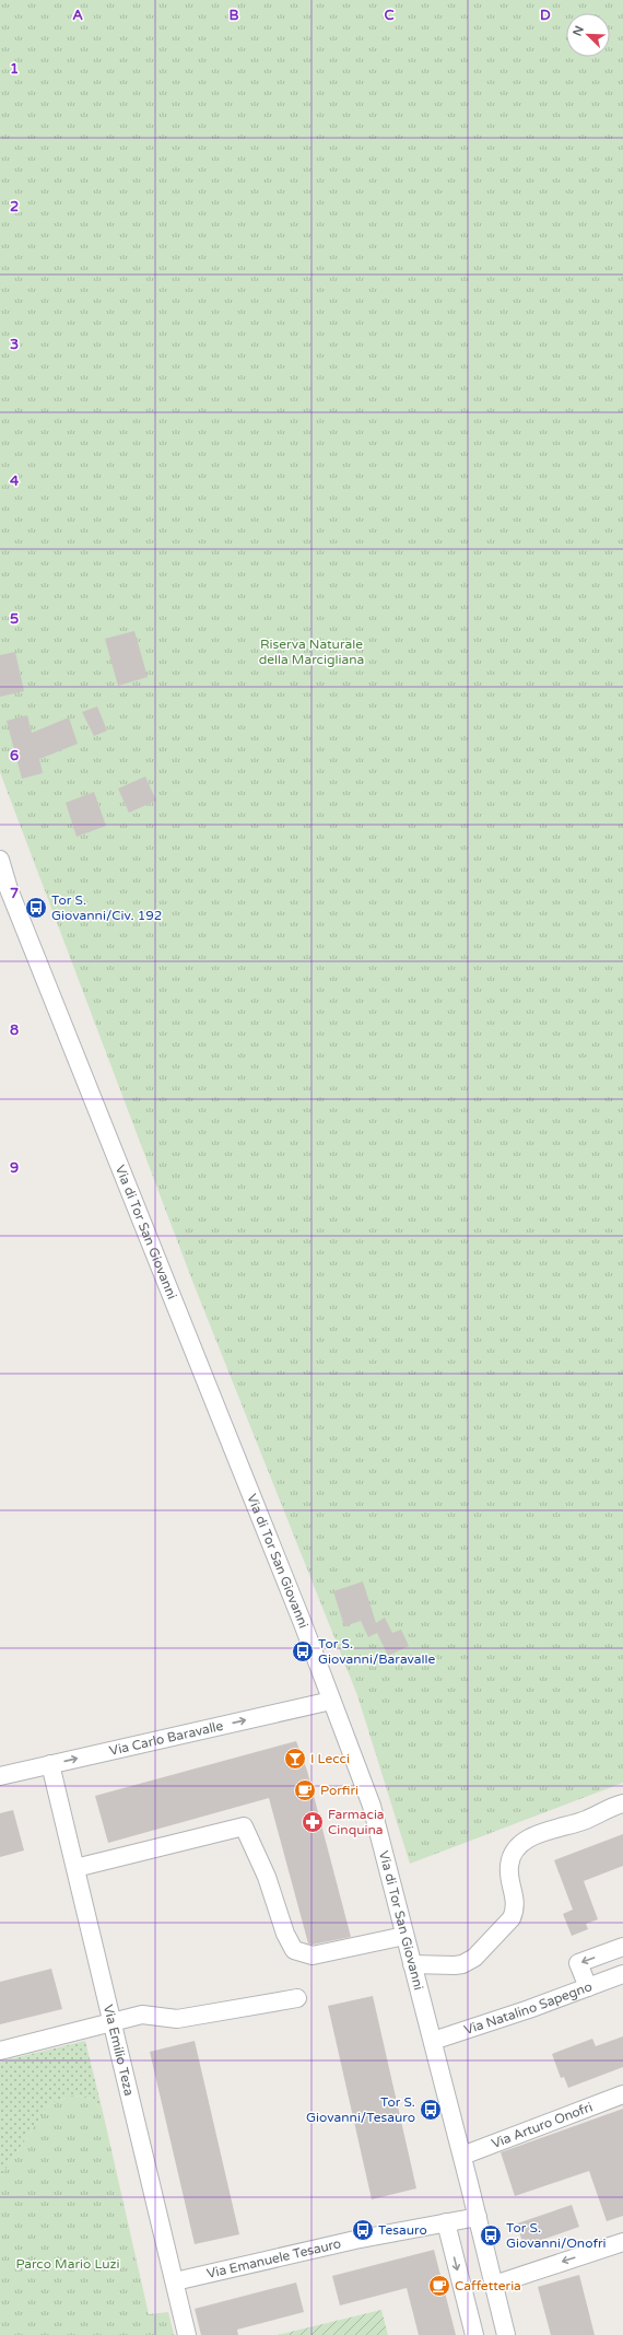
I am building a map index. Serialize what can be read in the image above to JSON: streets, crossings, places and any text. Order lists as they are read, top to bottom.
{
  "streets": {
    "street": [
      "Via di Tor San Giovanni",
      "Via Carlo Baravalle",
      "Via Natalino Sapegno",
      "Via Emilio Teza",
      "Via Arturo Onofri",
      "Via Emanuele Tesauro"
    ]
  },
  "crossings": [
    ["Via di Tor San Giovanni", "Via Carlo Baravalle"],
    ["Via di Tor San Giovanni", "Via Natalino Sapegno"],
    ["Via di Tor San Giovanni", "Via Arturo Onofri"],
    ["Via di Tor San Giovanni", "Via Emanuele Tesauro"],
    ["Via Carlo Baravalle", "Via Emilio Teza"],
    ["Via Emilio Teza", "Via Emanuele Tesauro"]
  ],
  "one_way": ["Via Carlo Baravalle"],
  "parks": ["Riserva Naturale della Marcigliana", "Parco Mario Luzi"],
  "places": {
    "bus stop": [
      "Tor S. Giovanni/Civ. 192",
      "Tor S. Giovanni/Baravalle",
      "Tor S. Giovanni/Tesauro",
      "Tesauro",
      "Tor S. Giovanni/Onofri"
    ],
    "bar": ["I Lecci"],
    "cafe": ["Porfiri", "Caffetteria"],
    "pharmacy": ["Farmacia Cinquina"]
  },
  "north": "top left",
  "grid": {
    "columns": [
      "A",
      "B",
      "C",
      "D"
    ],
    "rows": [
      "1",
      "2",
      "3",
      "4",
      "5",
      "6",
      "7",
      "8",
      "9"
    ]
  }
}
